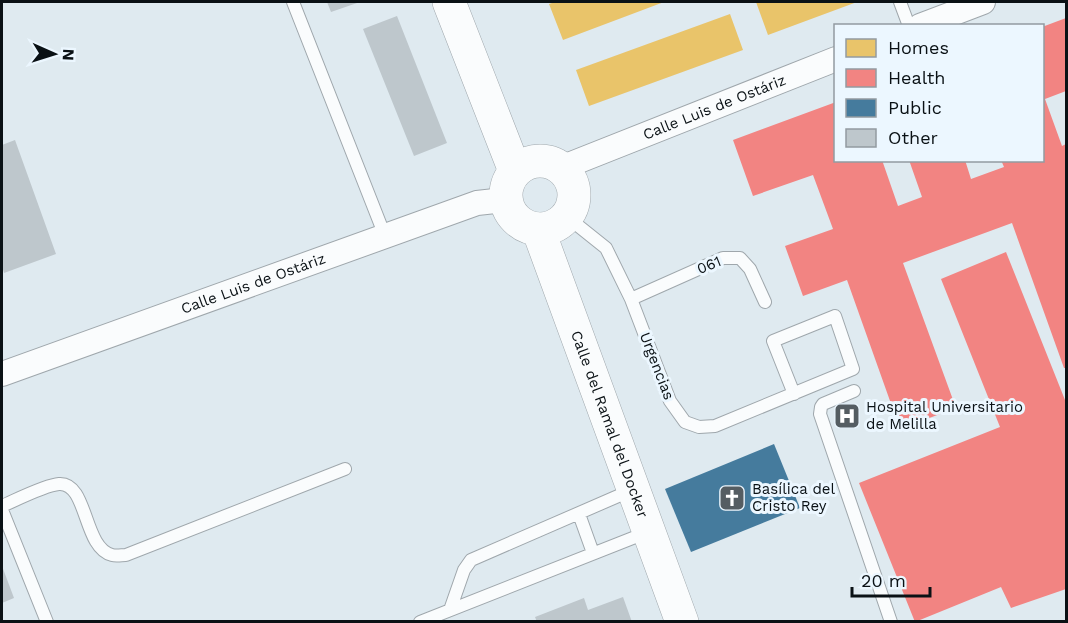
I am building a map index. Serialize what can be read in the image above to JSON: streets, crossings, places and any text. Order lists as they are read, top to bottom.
{
  "streets": {
    "main road": ["Calle del Ramal del Docker"],
    "street": ["Calle Luis de Ostáriz"],
    "lane": ["061", "Urgencias"]
  },
  "crossings": [
    ["Calle Luis de Ostáriz", "Urgencias"],
    ["Calle Luis de Ostáriz", "Calle del Ramal del Docker"],
    ["061", "Urgencias"],
    ["Urgencias", "Calle del Ramal del Docker"]
  ],
  "places": {
    "hospital": ["Hospital Universitario de Melilla"],
    "church": ["Basílica del Cristo Rey"]
  },
  "legend": [
    "Homes",
    "Health",
    "Public",
    "Other"
  ],
  "scale_bar": "20 m",
  "north": "right"
}
